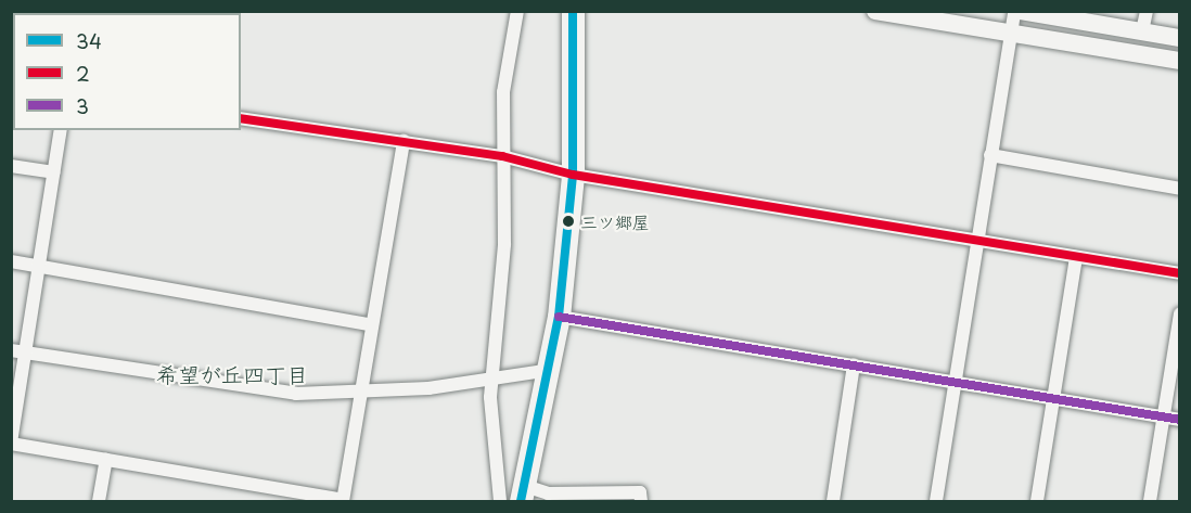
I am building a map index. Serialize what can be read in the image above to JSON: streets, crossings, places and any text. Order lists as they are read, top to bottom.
{
  "districts": ["希望が丘四丁目"],
  "places": ["三ツ郷屋"],
  "lines": ["transit line 34", "transit line 2", "transit line 3"],
  "legend": ["34", "2", "3"]
}
